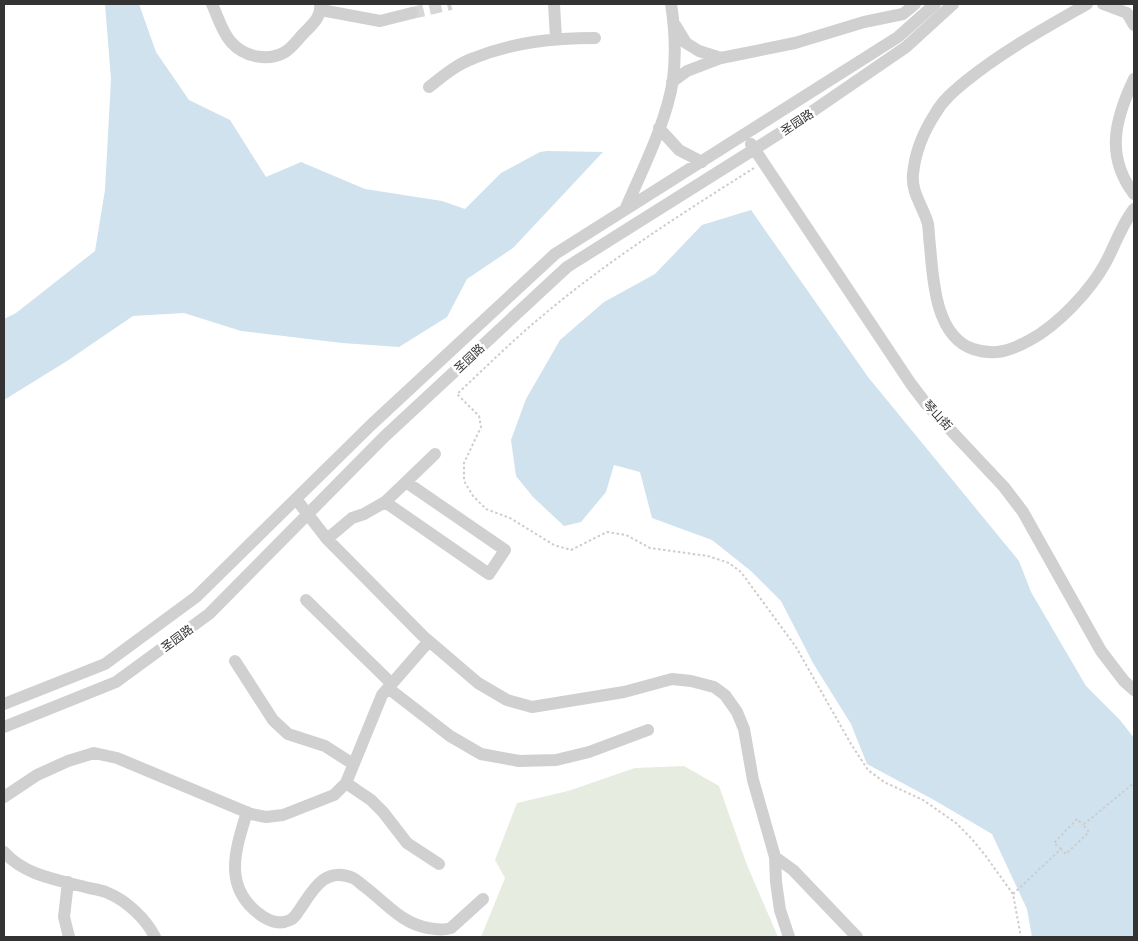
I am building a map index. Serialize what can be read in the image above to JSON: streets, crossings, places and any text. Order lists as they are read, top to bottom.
{
  "streets": {
    "street": ["圣园路", "琴山街"]
  },
  "crossings": [
    ["圣园路", "琴山街"]
  ]
}
